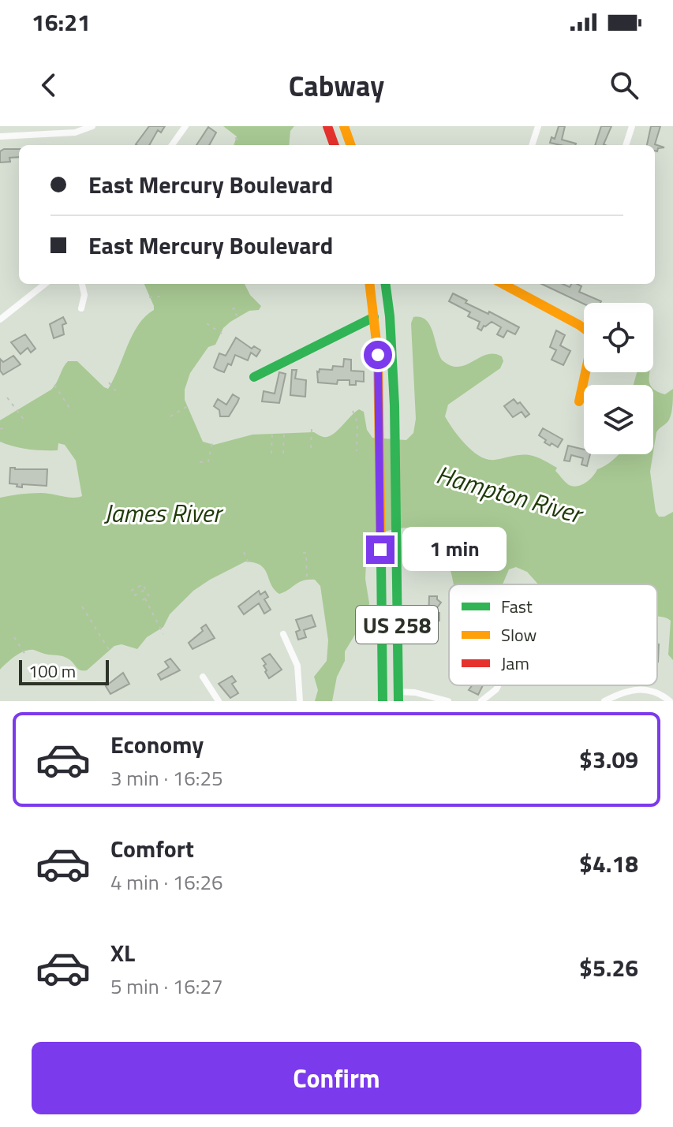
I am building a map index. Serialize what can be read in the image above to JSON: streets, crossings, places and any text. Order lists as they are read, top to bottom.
{
  "streets": {
    "main road": ["US 258"]
  },
  "water": ["Hampton River", "James River"],
  "legend": ["Fast", "Slow", "Jam"],
  "scale_bar": "100 m",
  "page": {
    "status": "16:21",
    "header": "Cabway",
    "banner": ["East Mercury Boulevard", "East Mercury Boulevard"],
    "bubble": "1 min",
    "scale": "100 m",
    "list": [
      {
        "name": "Economy",
        "note": "3 min · 16:25",
        "value": "$3.09"
      },
      {
        "name": "Comfort",
        "note": "4 min · 16:26",
        "value": "$4.18"
      },
      {
        "name": "XL",
        "note": "5 min · 16:27",
        "value": "$5.26"
      }
    ],
    "buttons": "Confirm"
  }
}
